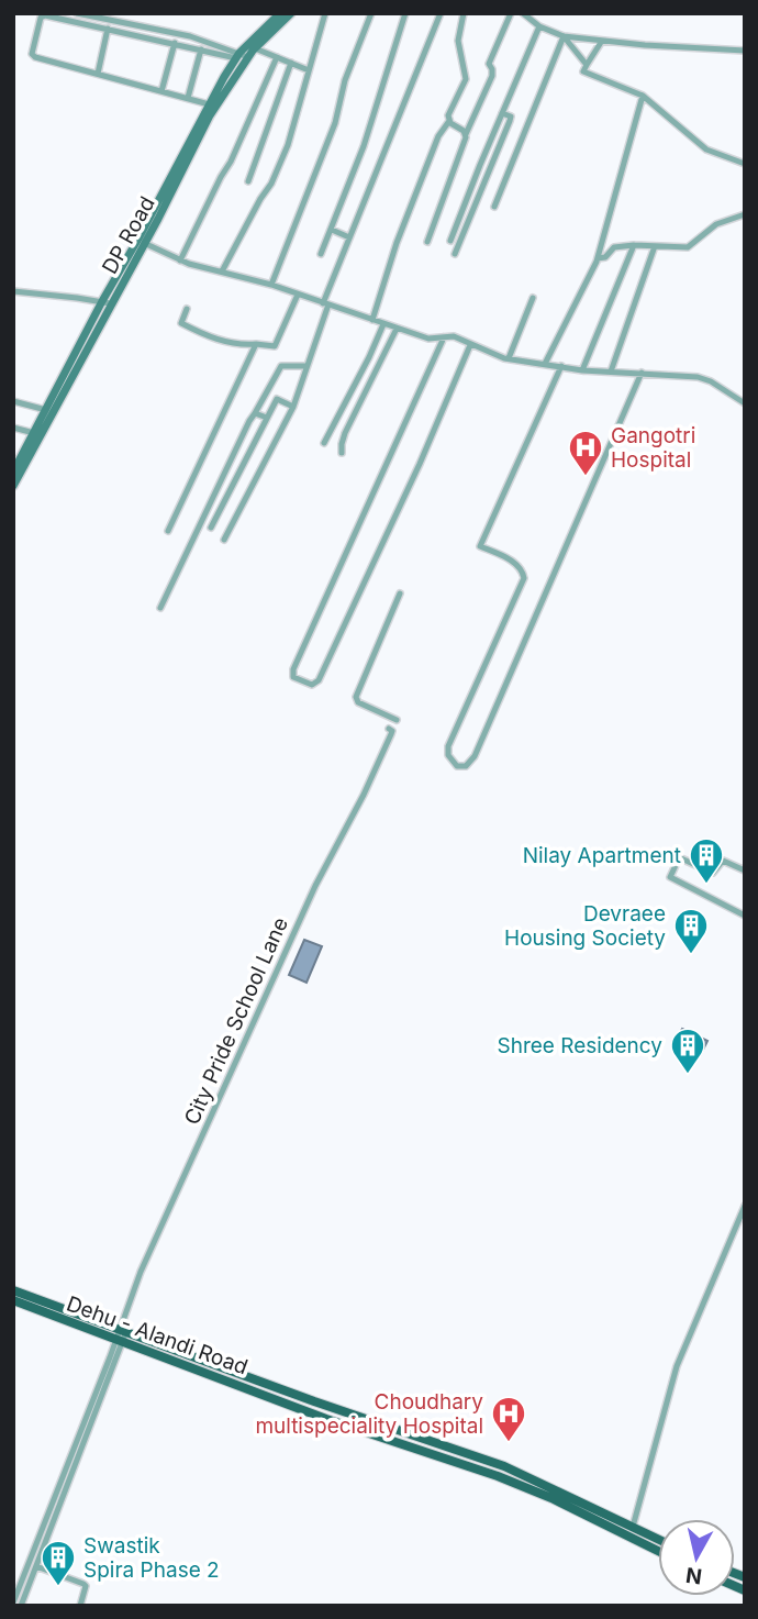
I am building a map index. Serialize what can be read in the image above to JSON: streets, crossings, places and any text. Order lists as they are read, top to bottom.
{
  "streets": {
    "main road": ["Dehu - Alandi Road"],
    "street": ["DP Road", "City Pride School Lane"]
  },
  "crossings": [
    ["City Pride School Lane", "Dehu - Alandi Road"]
  ],
  "places": {
    "hospital": ["Gangotri Hospital", "Choudhary multispeciality Hospital"],
    "building": [
      "Nilay Apartment",
      "Devraee Housing Society",
      "Shree Residency",
      "Swastik Spira Phase 2"
    ]
  },
  "north": "bottom"
}
